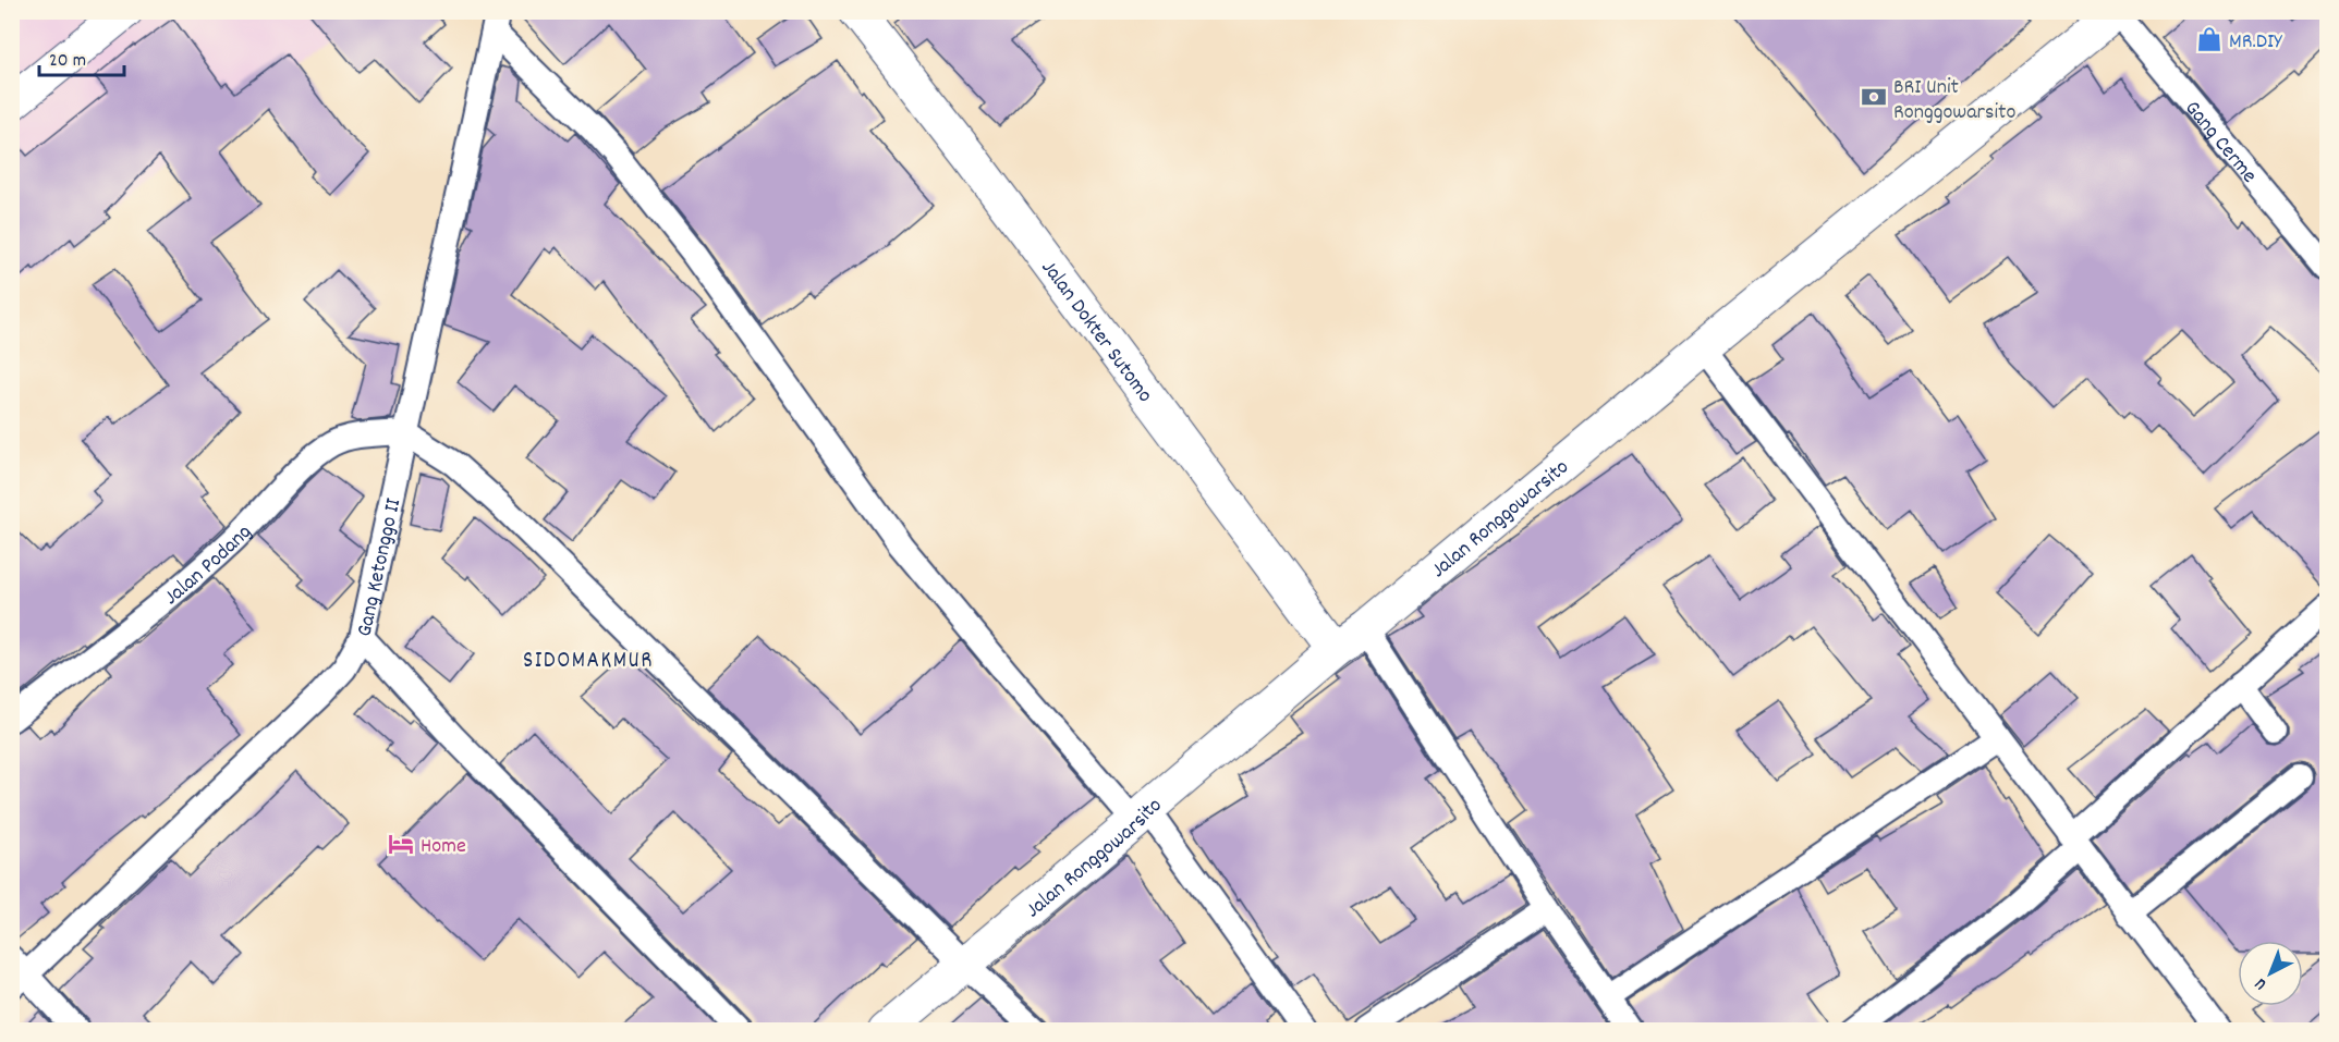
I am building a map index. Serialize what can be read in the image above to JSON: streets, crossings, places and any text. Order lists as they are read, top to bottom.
{
  "streets": {
    "street": [
      "Gang Cerme",
      "Jalan Dokter Sutomo",
      "Jalan Ronggowarsito",
      "Jalan Podang",
      "Gang Ketonggo II"
    ]
  },
  "crossings": [
    ["Gang Cerme", "Jalan Ronggowarsito"],
    ["Jalan Dokter Sutomo", "Jalan Ronggowarsito"],
    ["Jalan Podang", "Gang Ketonggo II"]
  ],
  "districts": ["SIDOMAKMUR"],
  "places": {
    "shop": ["MR.DIY"],
    "bank": ["BRI Unit Ronggowarsito"],
    "hotel": ["Home"]
  },
  "scale_bar": "20 m",
  "north": "bottom left"
}
